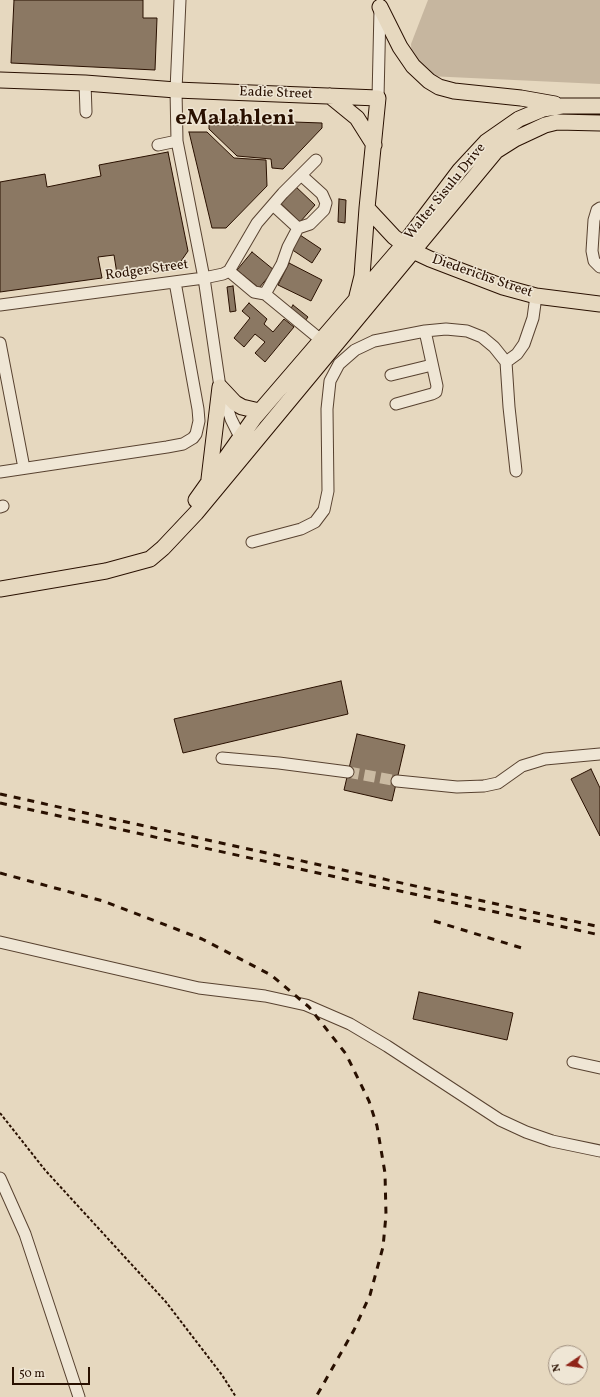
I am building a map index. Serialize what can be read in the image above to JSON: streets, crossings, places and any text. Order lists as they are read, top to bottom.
{
  "streets": {
    "main road": ["Eadie Street", "Walter Sisulu Drive", "Diederichs Street"],
    "street": ["Rodger Street"]
  },
  "crossings": [
    ["Eadie Street", "Rodger Street"],
    ["Walter Sisulu Drive", "Diederichs Street"]
  ],
  "districts": ["eMalahleni"],
  "scale_bar": "50 m",
  "north": "left"
}
